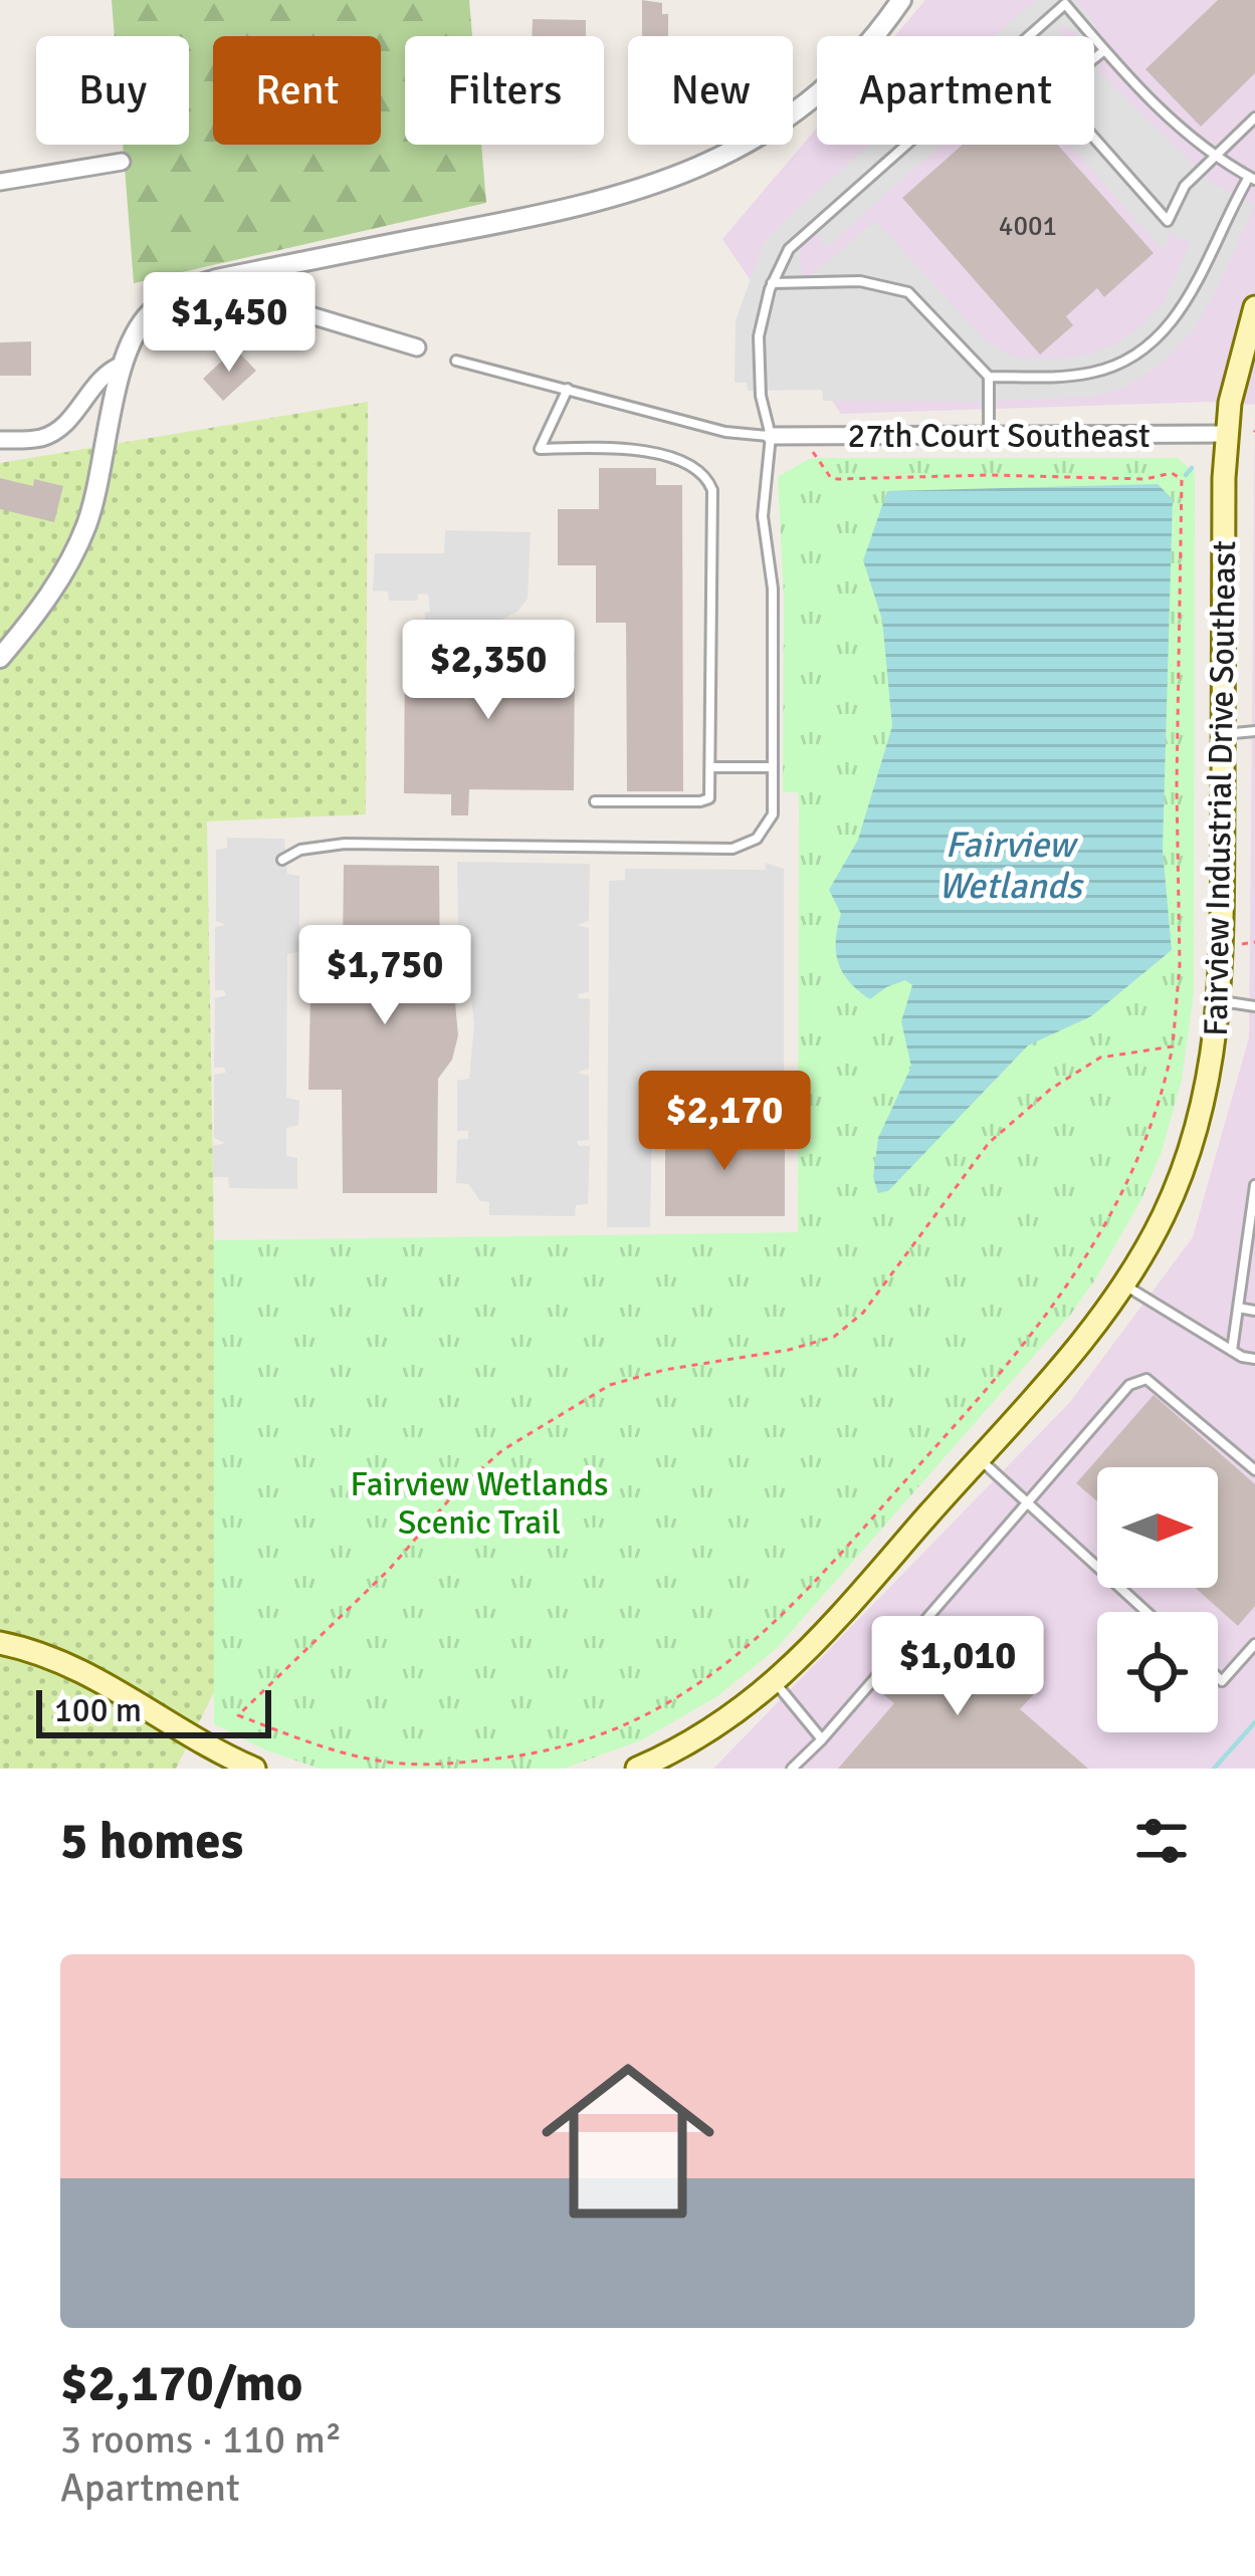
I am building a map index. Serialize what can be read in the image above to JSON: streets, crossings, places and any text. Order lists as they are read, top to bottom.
{
  "streets": {
    "main road": ["Fairview Industrial Drive Southeast"],
    "street": ["27th Court Southeast"]
  },
  "crossings": [
    ["27th Court Southeast", "Fairview Industrial Drive Southeast"]
  ],
  "water": ["Fairview Wetlands"],
  "parks": ["Fairview Wetlands Scenic Trail"],
  "house_numbers": ["4001"],
  "scale_bar": "100 m",
  "north": "right",
  "page": {
    "chip": [
      "Buy",
      "Rent",
      "Filters",
      "New",
      "Apartment"
    ],
    "price": [
      "$1,450",
      "$2,350",
      "$1,750",
      "$2,170",
      "$1,010"
    ],
    "scale": "100 m",
    "heading": "5 homes",
    "list": [
      {
        "name": "$2,170/mo",
        "note": "3 rooms · 110 m² · Apartment"
      }
    ]
  }
}
